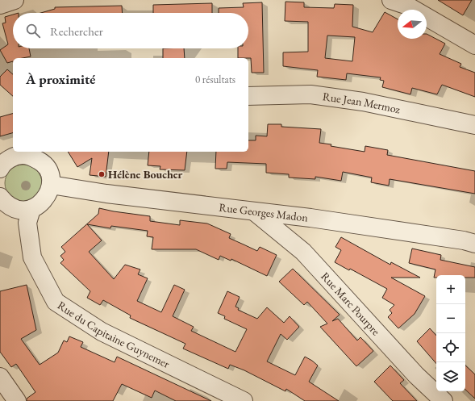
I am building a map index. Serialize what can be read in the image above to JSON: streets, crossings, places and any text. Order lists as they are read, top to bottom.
{
  "streets": {
    "street": [
      "Rue Jean Mermoz",
      "Rue Georges Madon",
      "Rue Marc Pourpre",
      "Rue du Capitaine Guynemer"
    ]
  },
  "crossings": [
    ["Rue Georges Madon", "Rue Marc Pourpre"]
  ],
  "places": ["Hélène Boucher"],
  "north": "left",
  "page": {
    "search": "Rechercher",
    "heading": ["À proximité", "0 résultats"],
    "map_buttons": ["+", "−"]
  }
}
